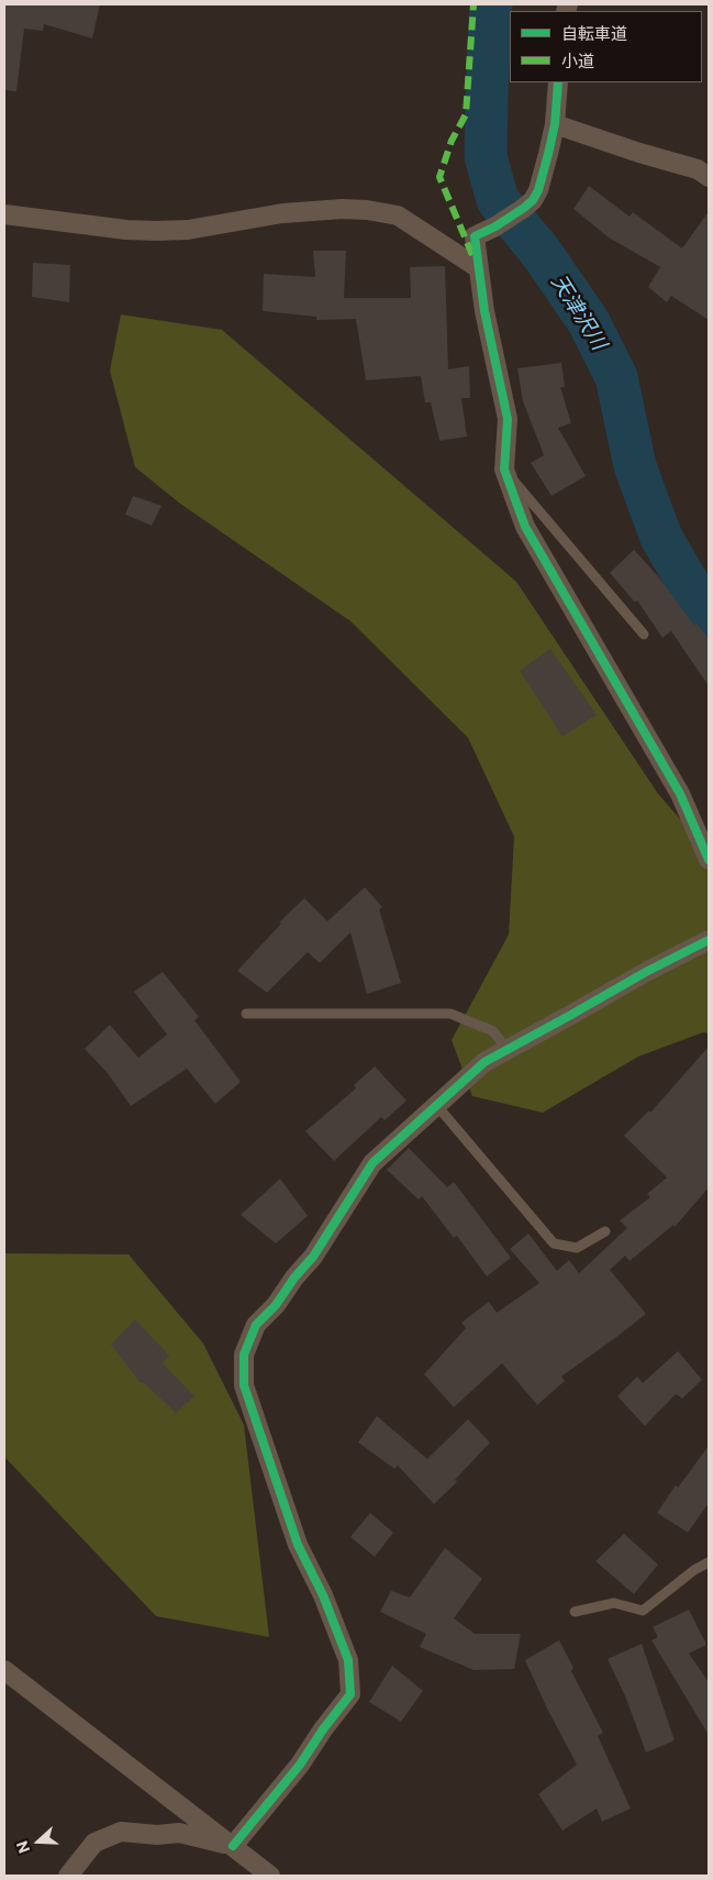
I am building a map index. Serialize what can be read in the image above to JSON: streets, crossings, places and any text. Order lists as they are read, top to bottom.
{
  "water": ["天津沢川"],
  "legend": ["自転車道", "小道"],
  "north": "left"
}
